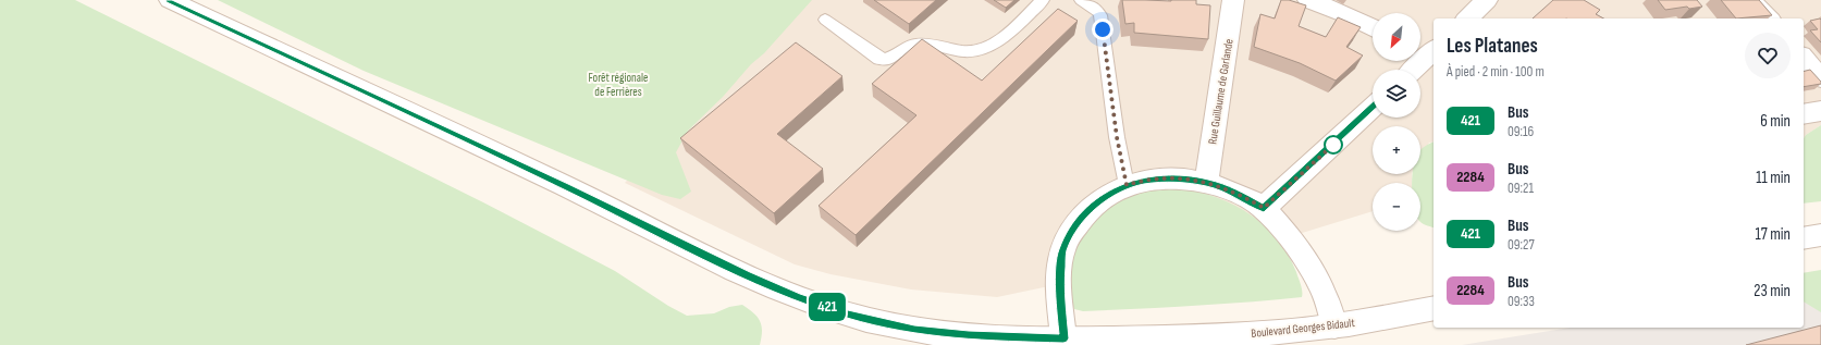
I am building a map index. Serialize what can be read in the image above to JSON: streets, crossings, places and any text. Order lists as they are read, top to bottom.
{
  "streets": {
    "street": ["Rue Guillaume de Garlande", "Boulevard Georges Bidault"]
  },
  "parks": ["Forêt régionale de Ferrières"],
  "lines": ["bus line 421"],
  "north": "bottom left",
  "page": {
    "on_map": "421",
    "map_buttons": ["+", "−"],
    "heading": ["Les Platanes", "À pied · 2 min · 100 m"],
    "list": [
      {
        "mark": "421",
        "name": "Bus",
        "note": "09:16",
        "value": "6 min"
      },
      {
        "mark": "2284",
        "name": "Bus",
        "note": "09:21",
        "value": "11 min"
      },
      {
        "mark": "421",
        "name": "Bus",
        "note": "09:27",
        "value": "17 min"
      },
      {
        "mark": "2284",
        "name": "Bus",
        "note": "09:33",
        "value": "23 min"
      }
    ]
  }
}
